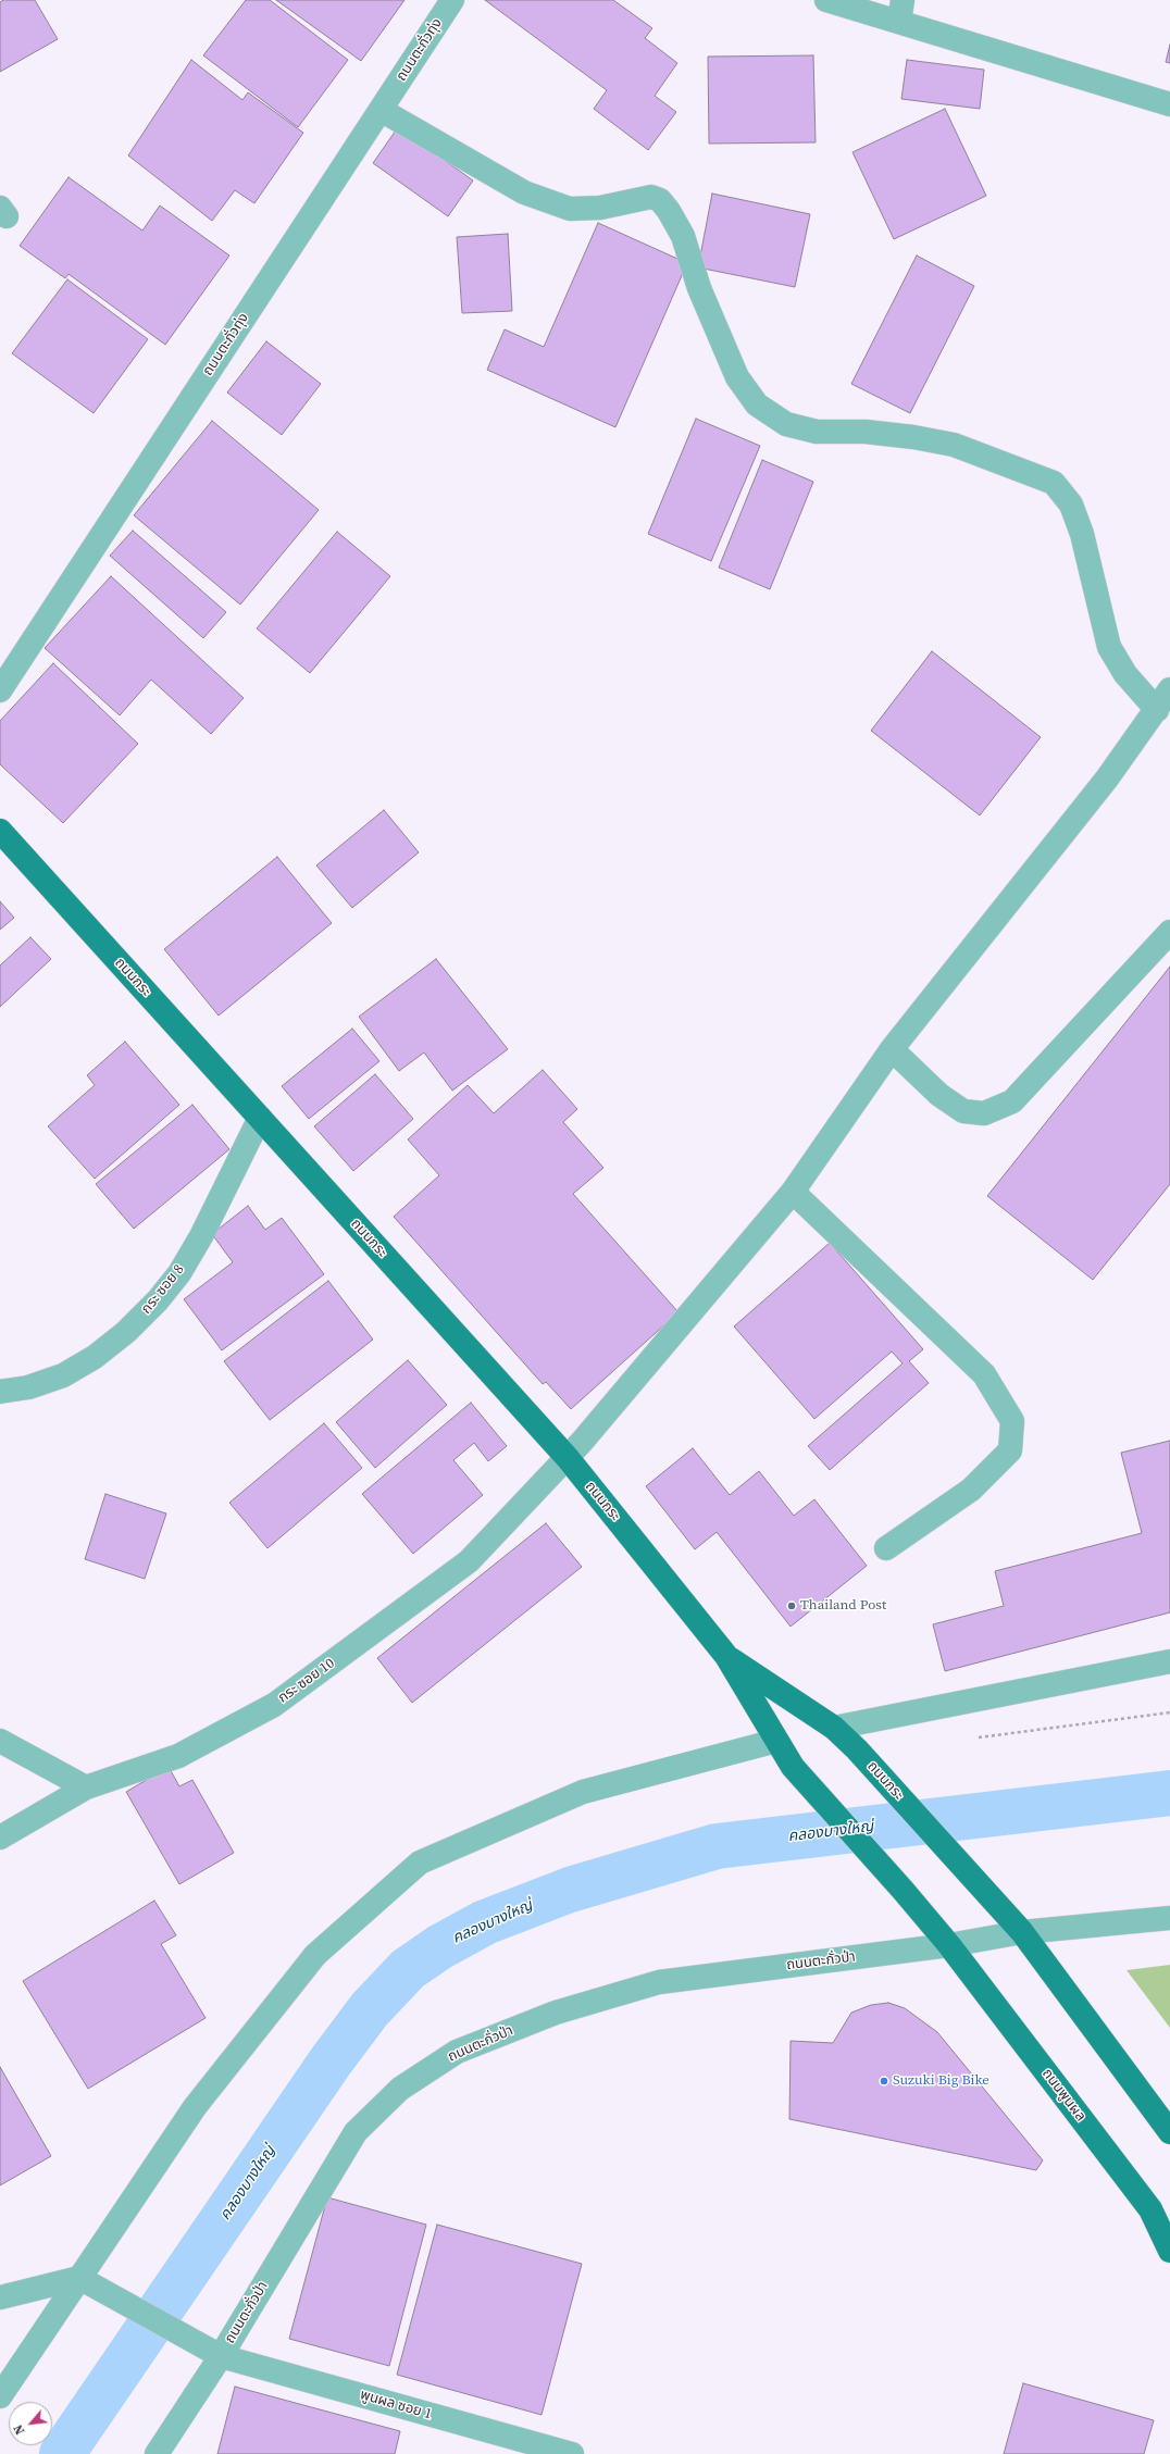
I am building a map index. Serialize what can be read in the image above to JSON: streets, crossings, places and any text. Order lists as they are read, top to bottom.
{
  "streets": {
    "main road": ["ถนนกระ", "ถนนพูนผล"],
    "street": [
      "ถนนตะกั่วทุ่ง",
      "กระ ซอย 8",
      "กระ ซอย 10",
      "ถนนตะกั่วป่า",
      "พูนผล ซอย 1"
    ]
  },
  "crossings": [
    ["ถนนกระ", "กระ ซอย 8"],
    ["ถนนกระ", "กระ ซอย 10"],
    ["ถนนกระ", "ถนนตะกั่วป่า"],
    ["ถนนกระ", "ถนนพูนผล"],
    ["ถนนตะกั่วป่า", "ถนนพูนผล"],
    ["ถนนตะกั่วป่า", "พูนผล ซอย 1"]
  ],
  "water": ["คลองบางใหญ่"],
  "places": ["Thailand Post", "Suzuki Big Bike"],
  "north": "bottom left"
}
